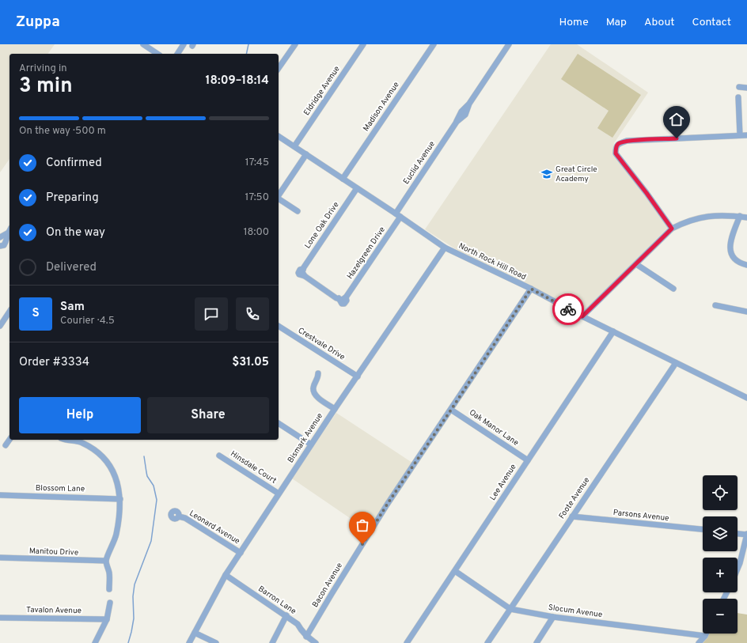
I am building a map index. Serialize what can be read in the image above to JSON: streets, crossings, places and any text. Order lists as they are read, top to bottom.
{
  "streets": {
    "street": [
      "Eldridge Avenue",
      "Madison Avenue",
      "Euclid Avenue",
      "Lone Oak Drive",
      "Hazelgreen Drive",
      "North Rock Hill Road",
      "Crestvale Drive",
      "Oak Manor Lane",
      "Bismark Avenue",
      "Hinsdale Court",
      "Lee Avenue",
      "Blossom Lane",
      "Foote Avenue",
      "Parsons Avenue",
      "Leonard Avenue",
      "Manitou Drive",
      "Bacon Avenue",
      "Barron Lane",
      "Tavalon Avenue",
      "Slocum Avenue"
    ]
  },
  "crossings": [
    ["Eldridge Avenue", "North Rock Hill Road"],
    ["Madison Avenue", "North Rock Hill Road"],
    ["Euclid Avenue", "Hazelgreen Drive"],
    ["Euclid Avenue", "North Rock Hill Road"],
    ["Lone Oak Drive", "Hazelgreen Drive"],
    ["Lone Oak Drive", "North Rock Hill Road"],
    ["Hazelgreen Drive", "North Rock Hill Road"],
    ["North Rock Hill Road", "Bismark Avenue"],
    ["North Rock Hill Road", "Lee Avenue"],
    ["North Rock Hill Road", "Foote Avenue"],
    ["North Rock Hill Road", "Bacon Avenue"],
    ["Crestvale Drive", "Bismark Avenue"],
    ["Oak Manor Lane", "Lee Avenue"],
    ["Oak Manor Lane", "Bacon Avenue"],
    ["Bismark Avenue", "Hinsdale Court"],
    ["Bismark Avenue", "Leonard Avenue"],
    ["Bismark Avenue", "Barron Lane"],
    ["Lee Avenue", "Slocum Avenue"],
    ["Foote Avenue", "Parsons Avenue"],
    ["Foote Avenue", "Slocum Avenue"],
    ["Bacon Avenue", "Barron Lane"]
  ],
  "places": {
    "school or university": ["Great Circle Academy"]
  },
  "page": {
    "header": "Zuppa",
    "nav": [
      "Home",
      "Map",
      "About",
      "Contact"
    ],
    "heading": ["3 min", "Arriving in", "18:09–18:14"],
    "panel": [
      "Sam",
      "Courier · 4.5",
      "Order #3334",
      "$31.05"
    ],
    "bar": "On the way · 500 m",
    "list": [
      ["Confirmed", "17:45"],
      ["Preparing", "17:50"],
      ["On the way", "18:00"],
      "Delivered"
    ],
    "round": "S",
    "buttons": ["Help", "Share"],
    "map_buttons": ["+", "−"]
  }
}
